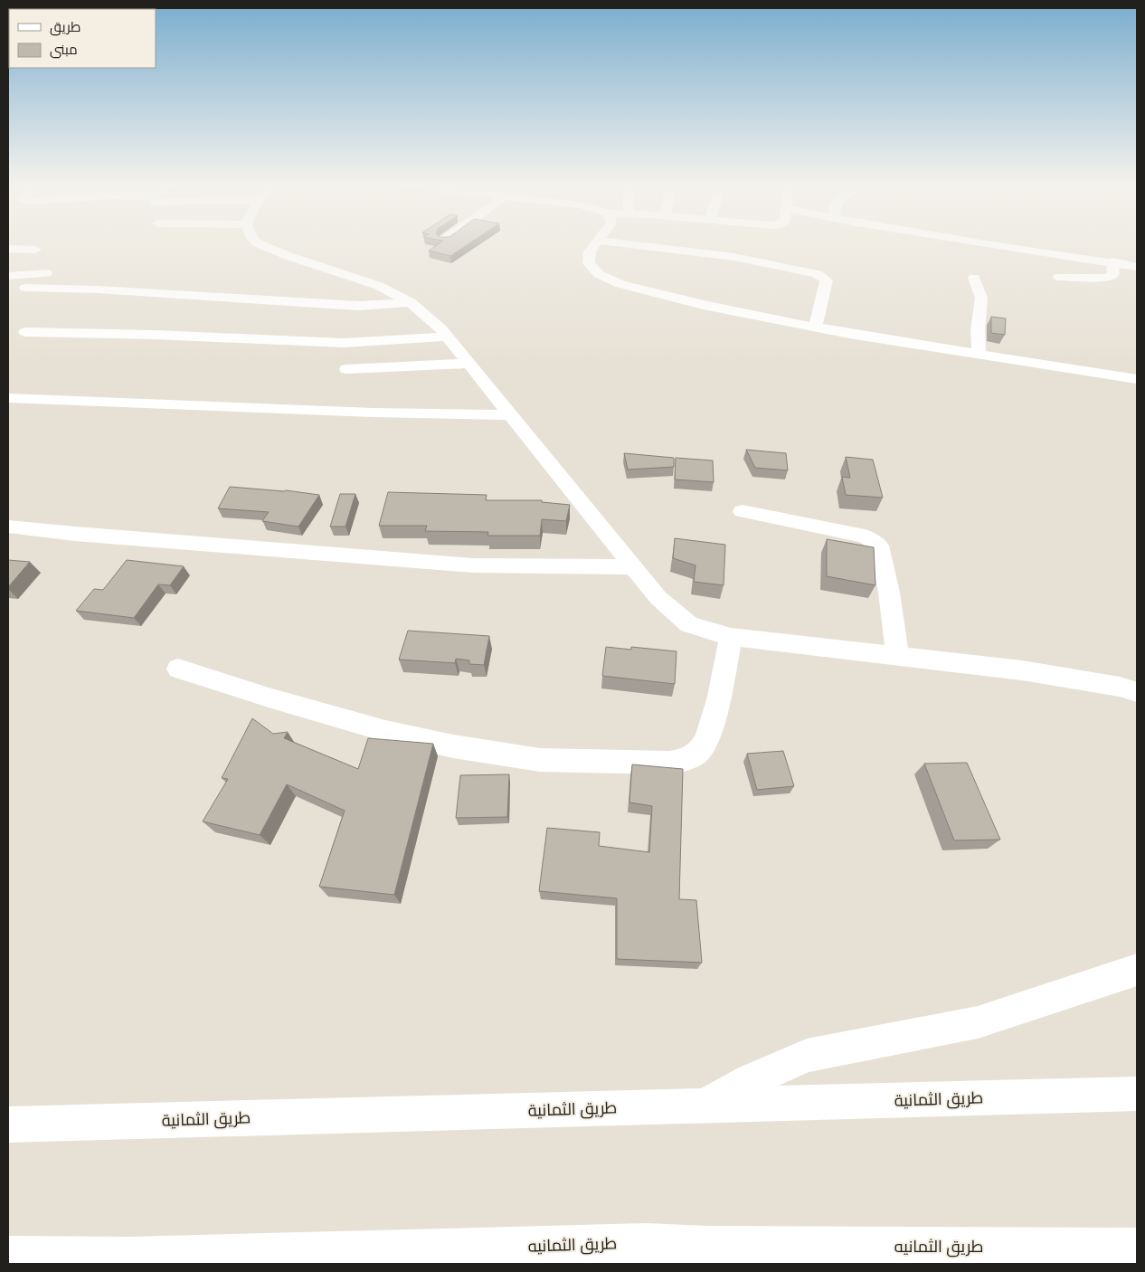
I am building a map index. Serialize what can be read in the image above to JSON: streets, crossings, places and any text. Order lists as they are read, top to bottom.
{
  "streets": {
    "street": ["طريق الثمانية", "طريق الثمانيه"]
  },
  "legend": ["طريق", "مبنى"]
}
